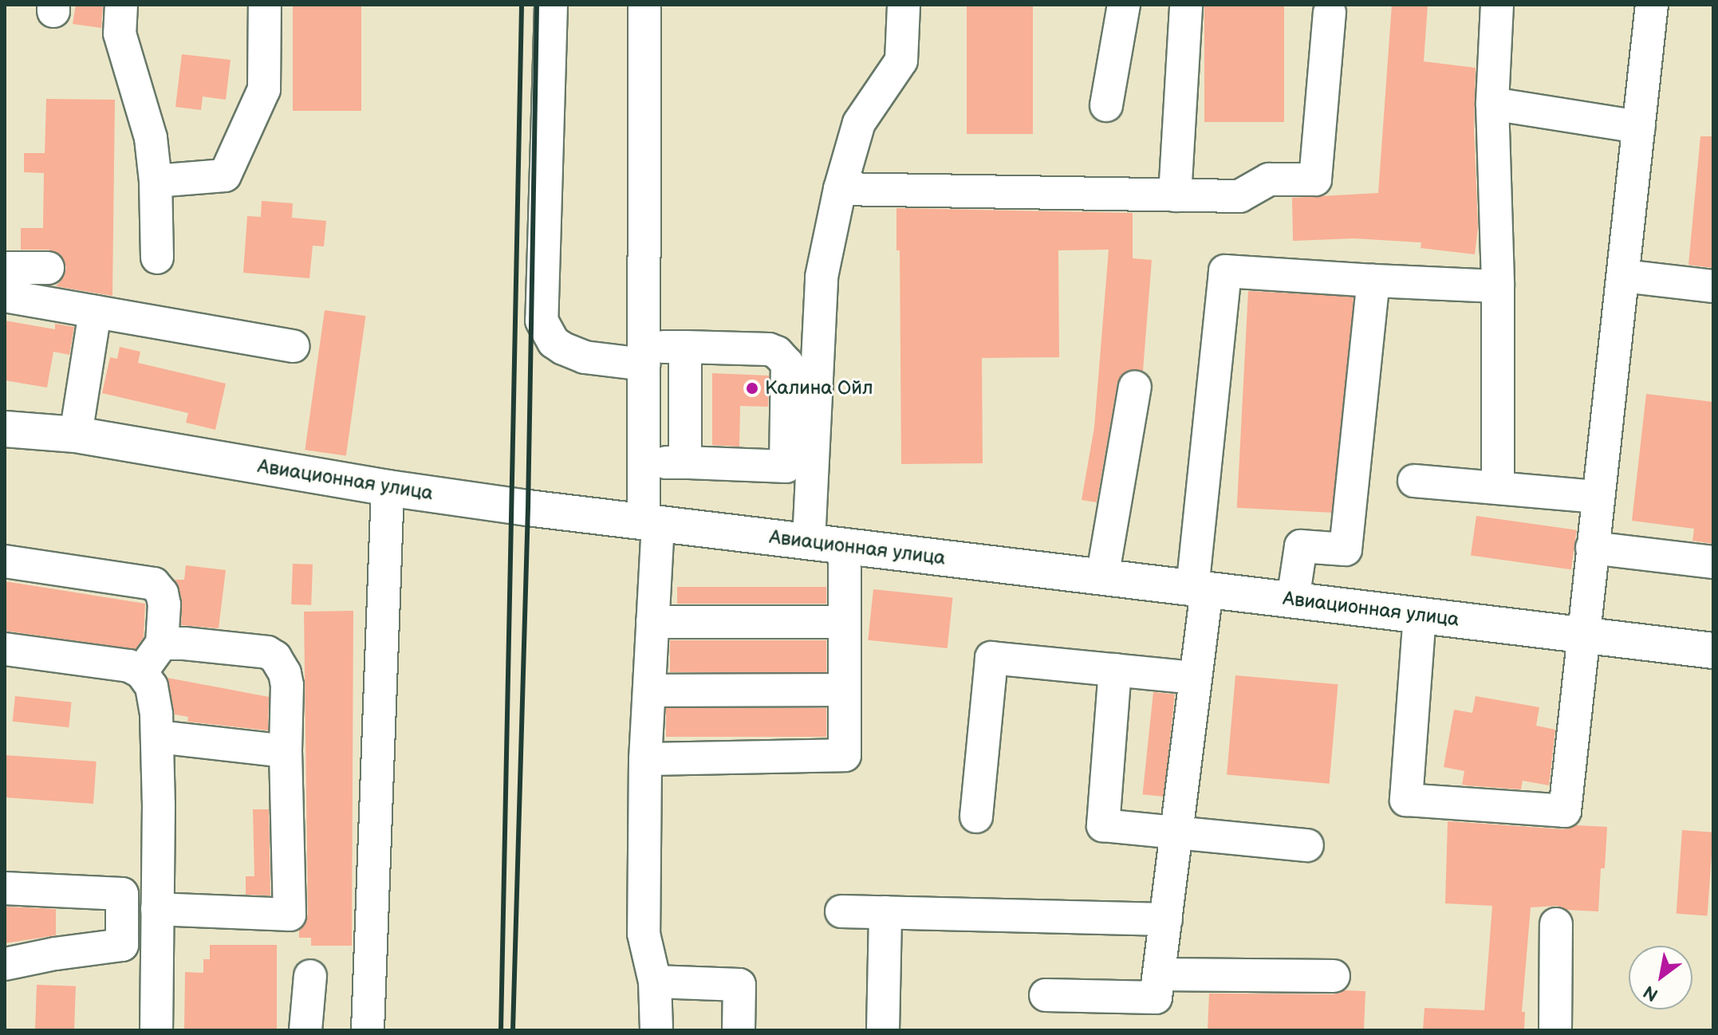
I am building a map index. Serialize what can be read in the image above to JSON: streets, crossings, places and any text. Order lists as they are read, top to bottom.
{
  "streets": {
    "main road": ["Авиационная улица"]
  },
  "places": ["Калина Ойл"],
  "north": "bottom left"
}
